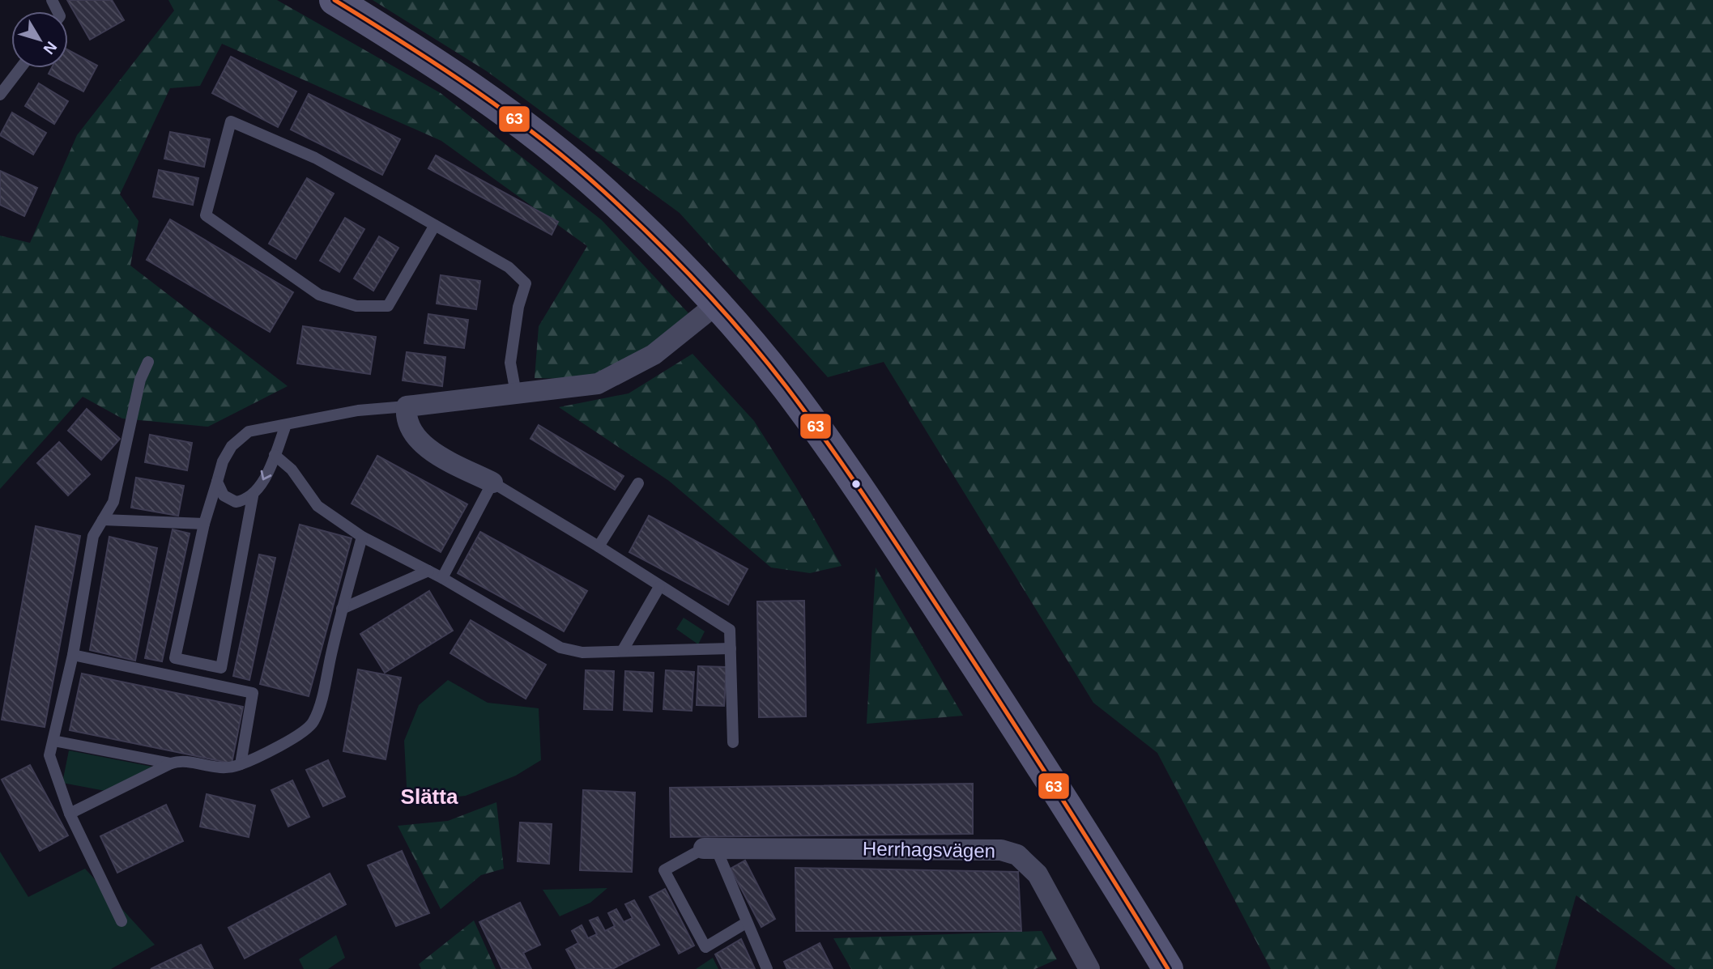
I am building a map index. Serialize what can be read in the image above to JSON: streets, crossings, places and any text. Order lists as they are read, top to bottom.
{
  "streets": {
    "street": ["Herrhagsvägen"]
  },
  "districts": ["Slätta"],
  "lines": ["transit line 63"],
  "north": "bottom right"
}
